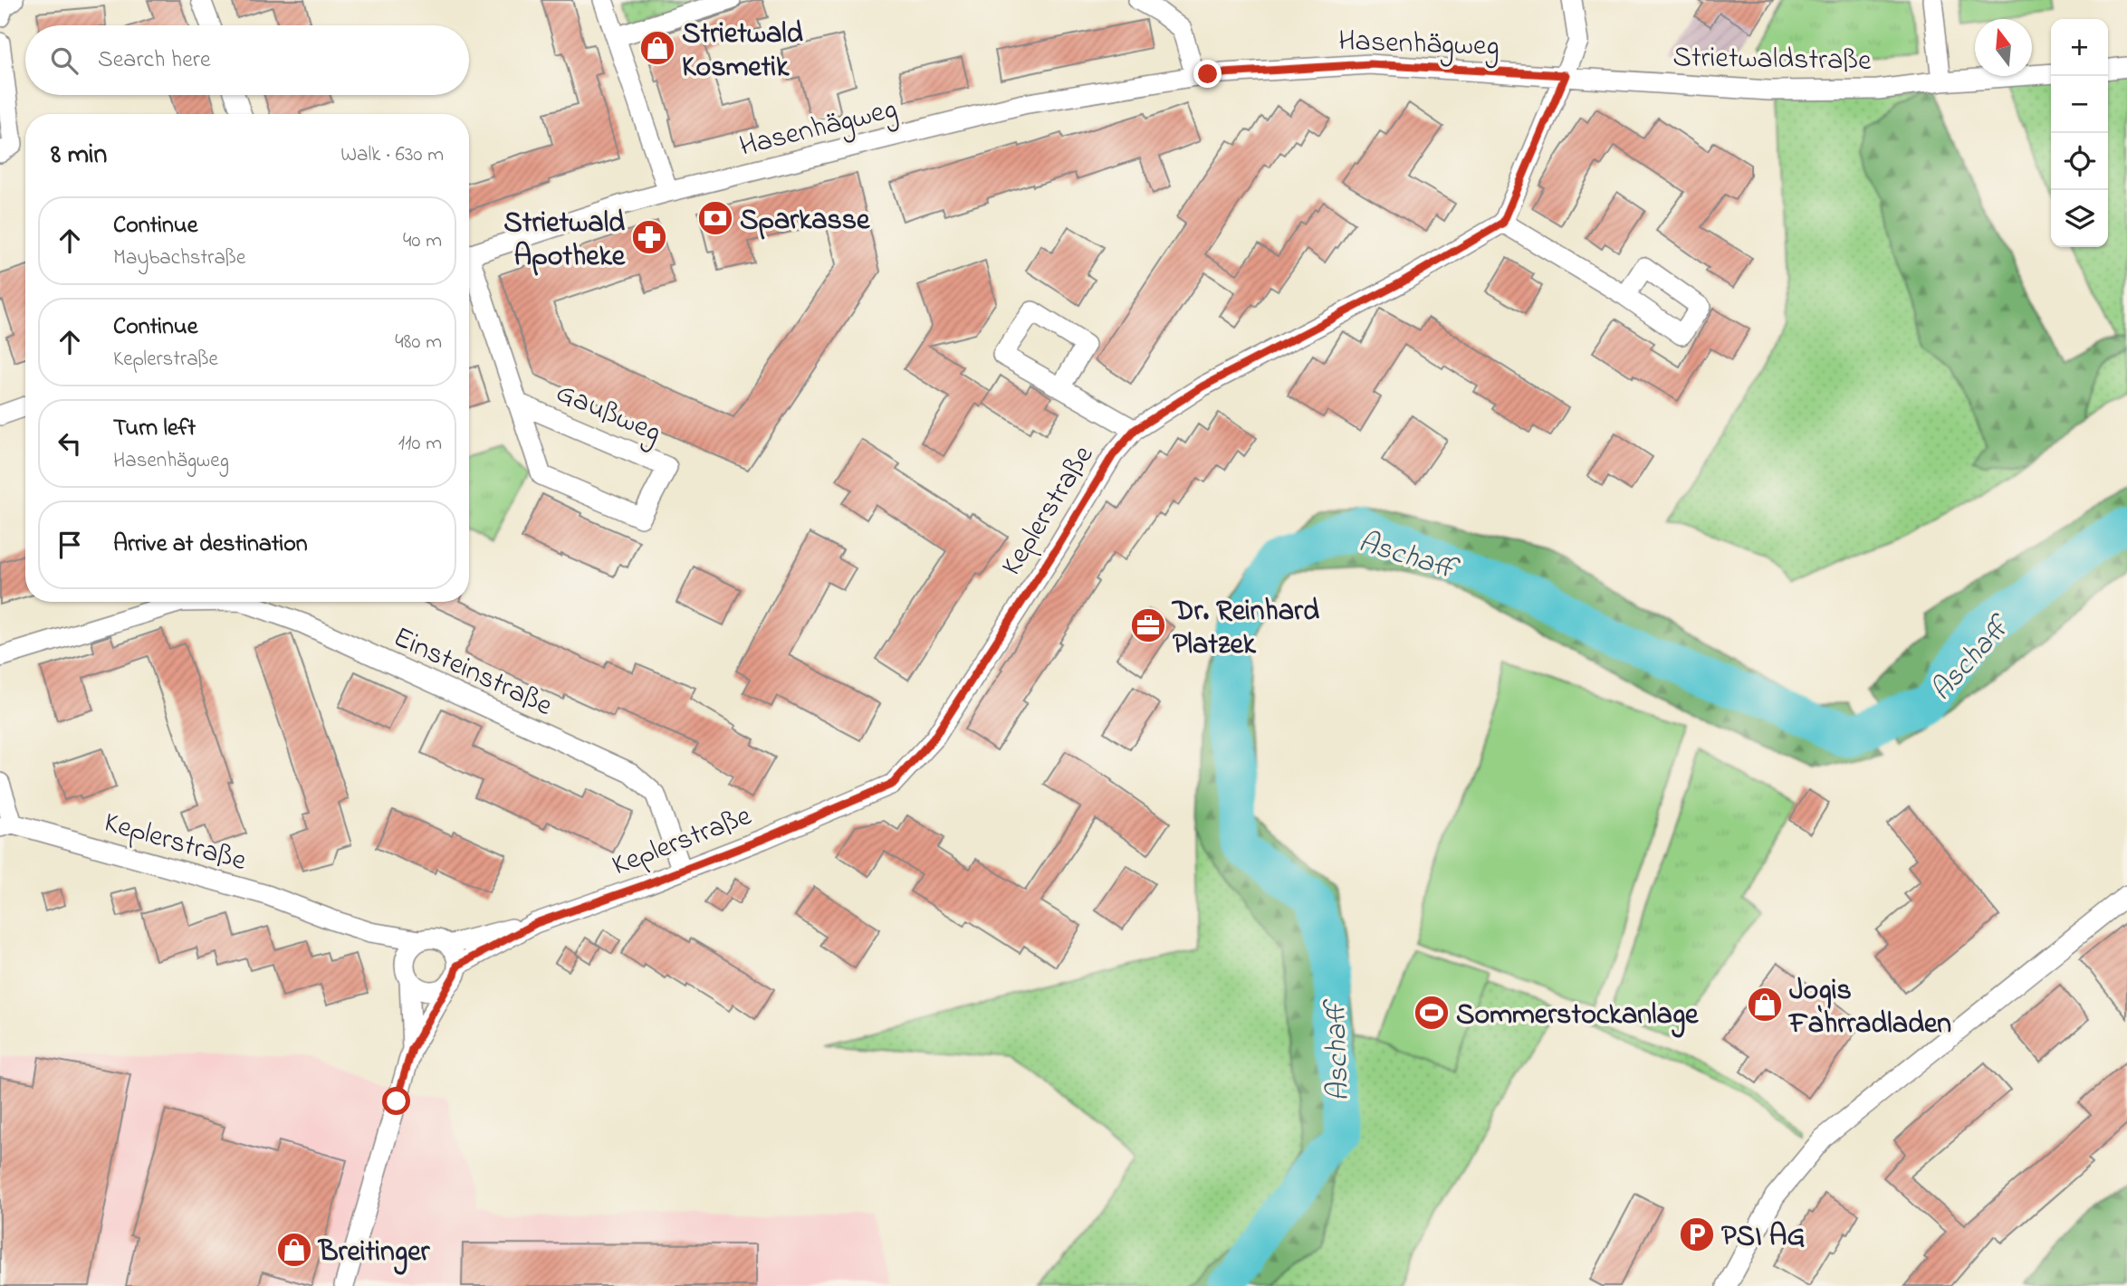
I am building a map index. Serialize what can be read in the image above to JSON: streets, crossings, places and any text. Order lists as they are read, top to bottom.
{
  "streets": {
    "street": [
      "Hasenhägweg",
      "Strietwaldstraße",
      "Gaußweg",
      "Keplerstraße",
      "Einsteinstraße"
    ]
  },
  "crossings": [
    ["Hasenhägweg", "Strietwaldstraße"],
    ["Keplerstraße", "Einsteinstraße"]
  ],
  "water": ["Aschaff"],
  "places": {
    "shop": ["Strietwald Kosmetik", "Jogis Fahrradladen", "Breitinger"],
    "bank": ["Sparkasse"],
    "pharmacy": ["Strietwald Apotheke"],
    "office": ["Dr. Reinhard Platzek"],
    "sports": ["Sommerstockanlage"],
    "parking": ["PSI AG"]
  },
  "north": "top",
  "page": {
    "map_buttons": ["+", "−"],
    "search": "Search here",
    "heading": ["8 min", "Walk · 630 m"],
    "list": [
      ["Continue", "Maybachstraße", "40 m"],
      ["Continue", "Keplerstraße", "480 m"],
      ["Turn left", "Hasenhägweg", "110 m"],
      "Arrive at destination"
    ]
  }
}
